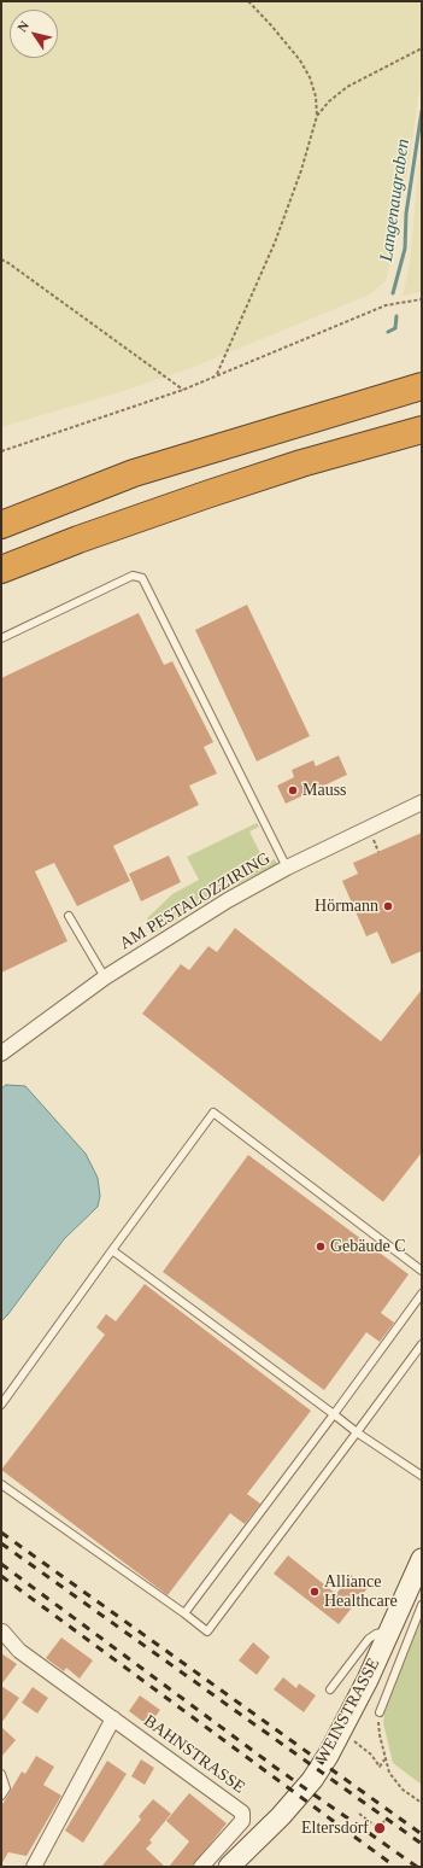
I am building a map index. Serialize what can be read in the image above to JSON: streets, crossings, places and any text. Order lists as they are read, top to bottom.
{
  "streets": {
    "main road": ["WEINSTRASSE"],
    "street": ["AM PESTALOZZIRING", "BAHNSTRASSE"]
  },
  "water": ["Langenaugraben"],
  "places": [
    "Mauss",
    "Hörmann",
    "Gebäude C",
    "Alliance Healthcare",
    "Eltersdorf"
  ],
  "north": "top left"
}
